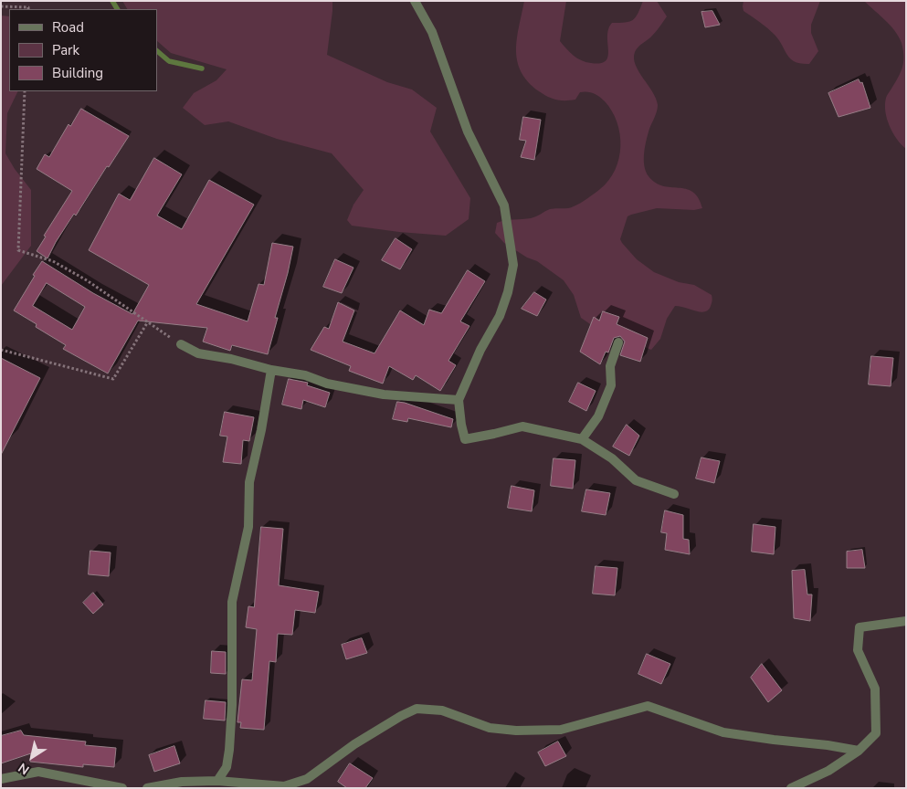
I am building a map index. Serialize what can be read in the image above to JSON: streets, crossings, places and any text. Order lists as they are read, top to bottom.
{
  "legend": ["Road", "Park", "Building"],
  "north": "bottom left"
}
